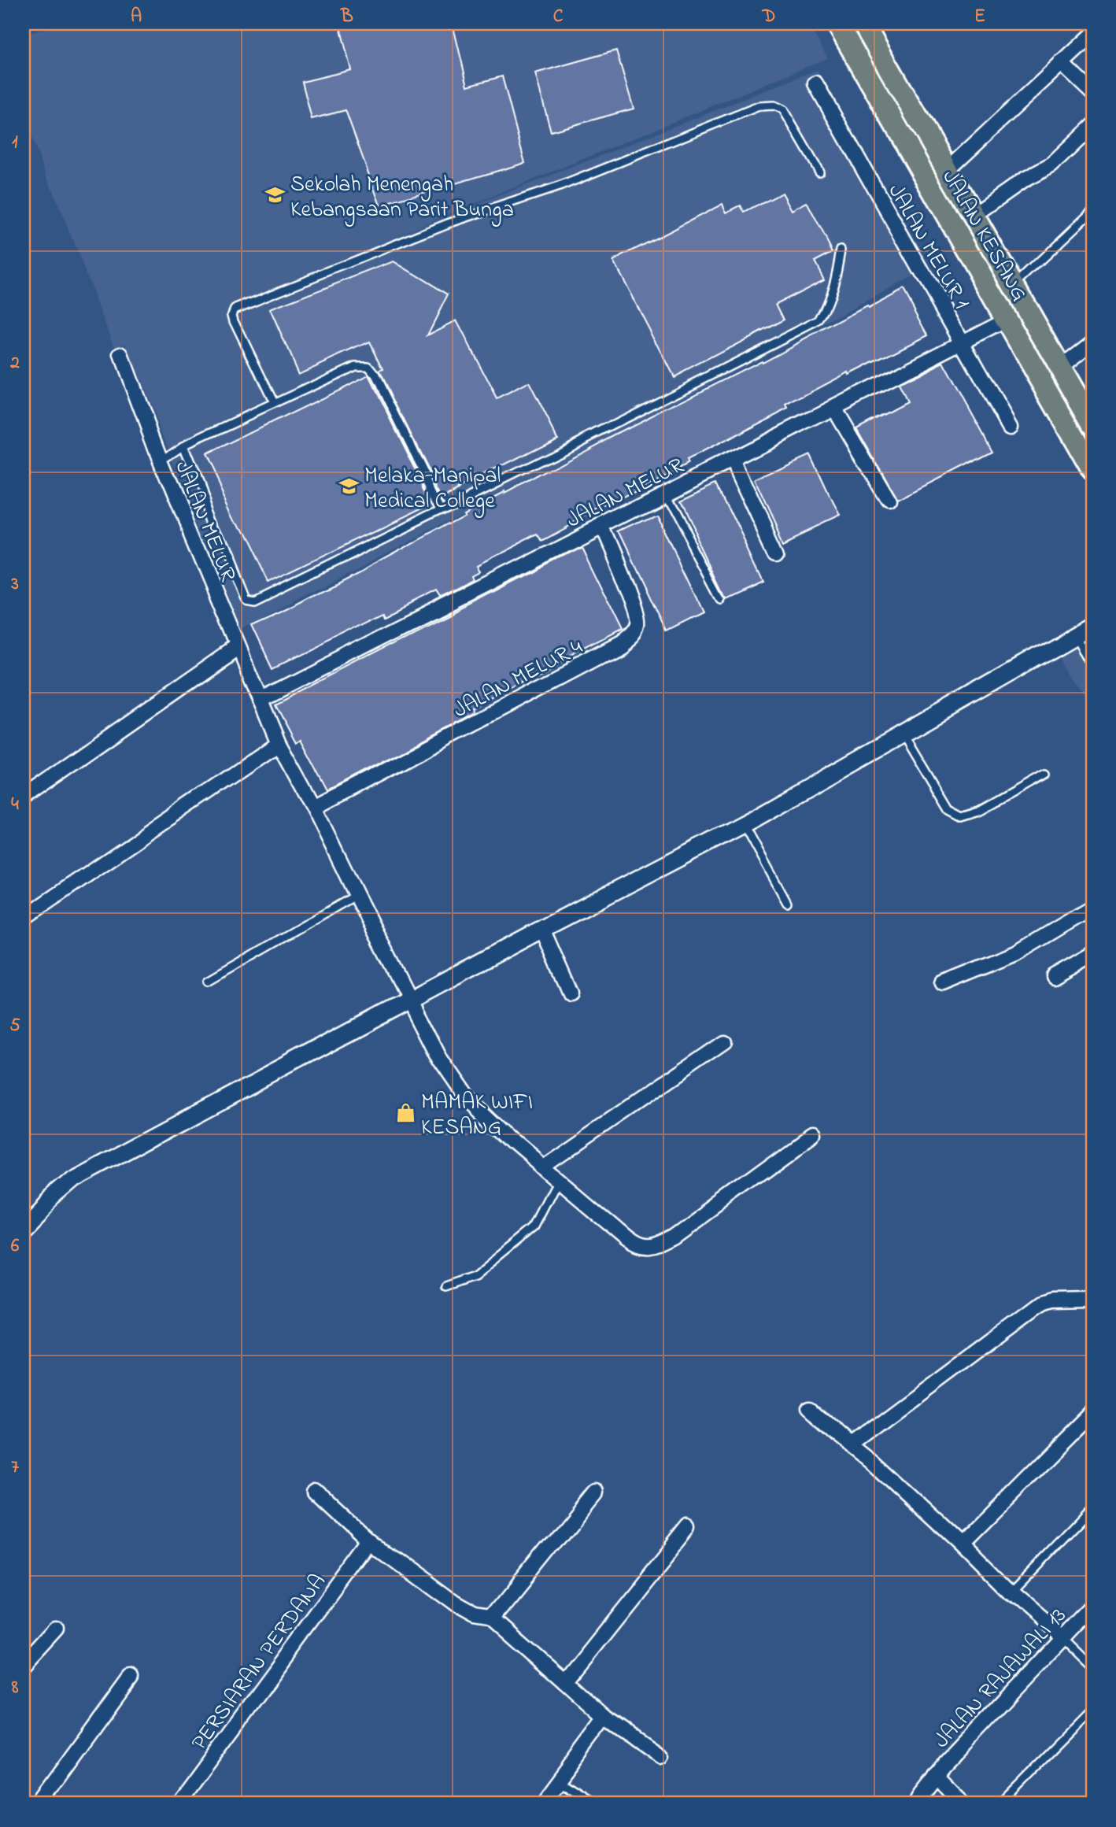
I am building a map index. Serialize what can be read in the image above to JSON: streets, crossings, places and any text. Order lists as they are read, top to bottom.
{
  "streets": {
    "main road": ["JALAN KESANG"],
    "street": [
      "JALAN MELUR 1",
      "JALAN MELUR",
      "JALAN MELUR 4",
      "PERSIARAN PERDANA",
      "JALAN RAJAWALI 13"
    ]
  },
  "crossings": [
    ["JALAN KESANG", "JALAN MELUR"],
    ["JALAN MELUR 1", "JALAN MELUR"],
    ["JALAN MELUR", "JALAN MELUR 4"]
  ],
  "places": {
    "school or university": ["Sekolah Menengah Kebangsaan Parit Bunga", "Melaka-Manipal Medical College"],
    "shop": ["MAMAK WIFI KESANG"]
  },
  "grid": {
    "columns": [
      "A",
      "B",
      "C",
      "D",
      "E"
    ],
    "rows": [
      "1",
      "2",
      "3",
      "4",
      "5",
      "6",
      "7",
      "8"
    ]
  }
}
